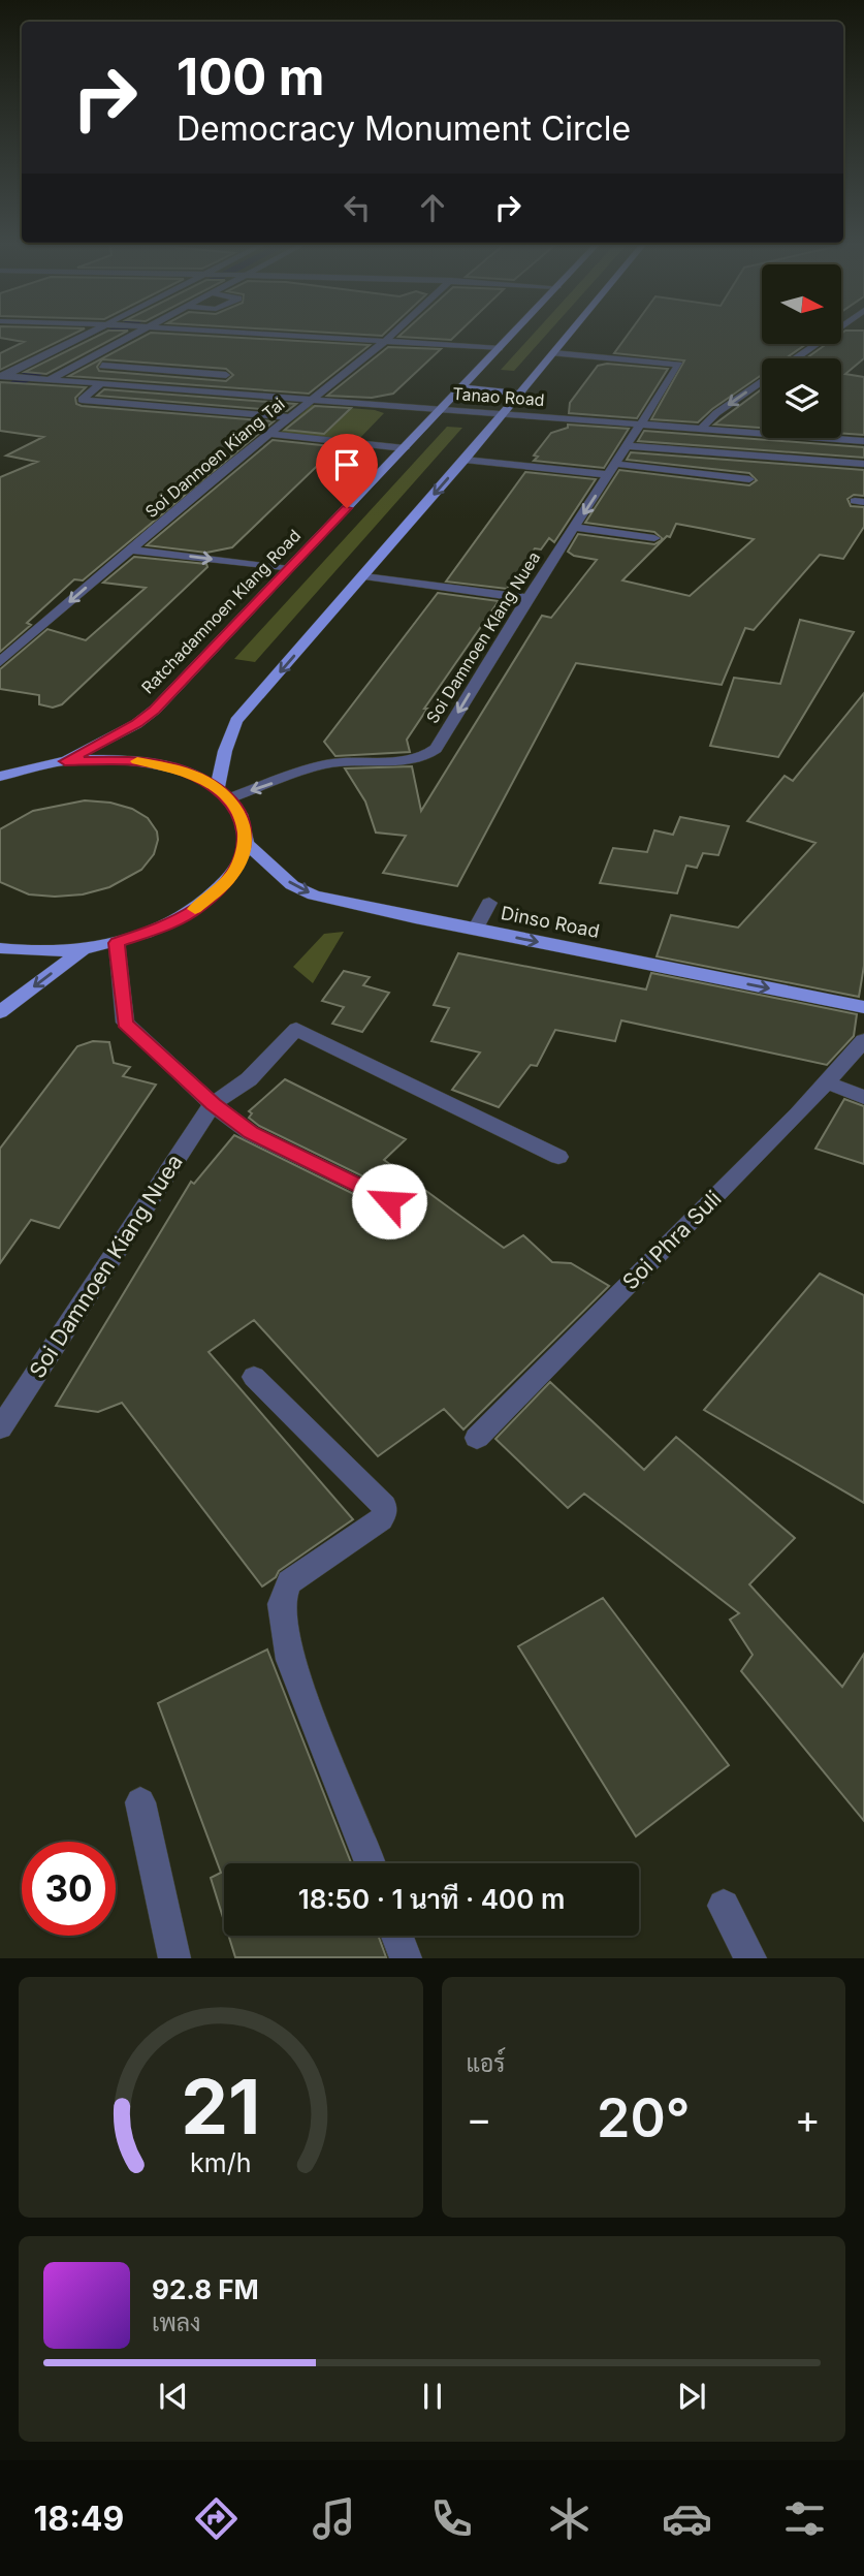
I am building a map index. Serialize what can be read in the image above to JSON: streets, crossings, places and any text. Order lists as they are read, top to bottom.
{
  "streets": {
    "main road": ["Ratchadamnoen Klang Road", "Dinso Road"],
    "street": [
      "Tanao Road",
      "Soi Dannoen Kiang Tai",
      "Soi Damnoen Klang Nuea",
      "Soi Phra Suli",
      "Soi Damnoen Kiang Nuea"
    ]
  },
  "crossings": [
    ["Tanao Road", "Soi Dannoen Kiang Tai"],
    ["Tanao Road", "Ratchadamnoen Klang Road"],
    ["Tanao Road", "Soi Damnoen Klang Nuea"]
  ],
  "one_way": ["Soi Damnoen Klang Nuea", "Dinso Road"],
  "north": "right",
  "page": {
    "turn": ["100 m", "Democracy Monument Circle"],
    "limit": "30",
    "trip": "18:50 · 1 นาที · 400 m",
    "tile": "แอร์",
    "heat": ["−", "20°", "+"],
    "song": ["92.8 FM", "เพลง"],
    "tabs": "18:49",
    "gauge": ["21", "km/h"]
  }
}
